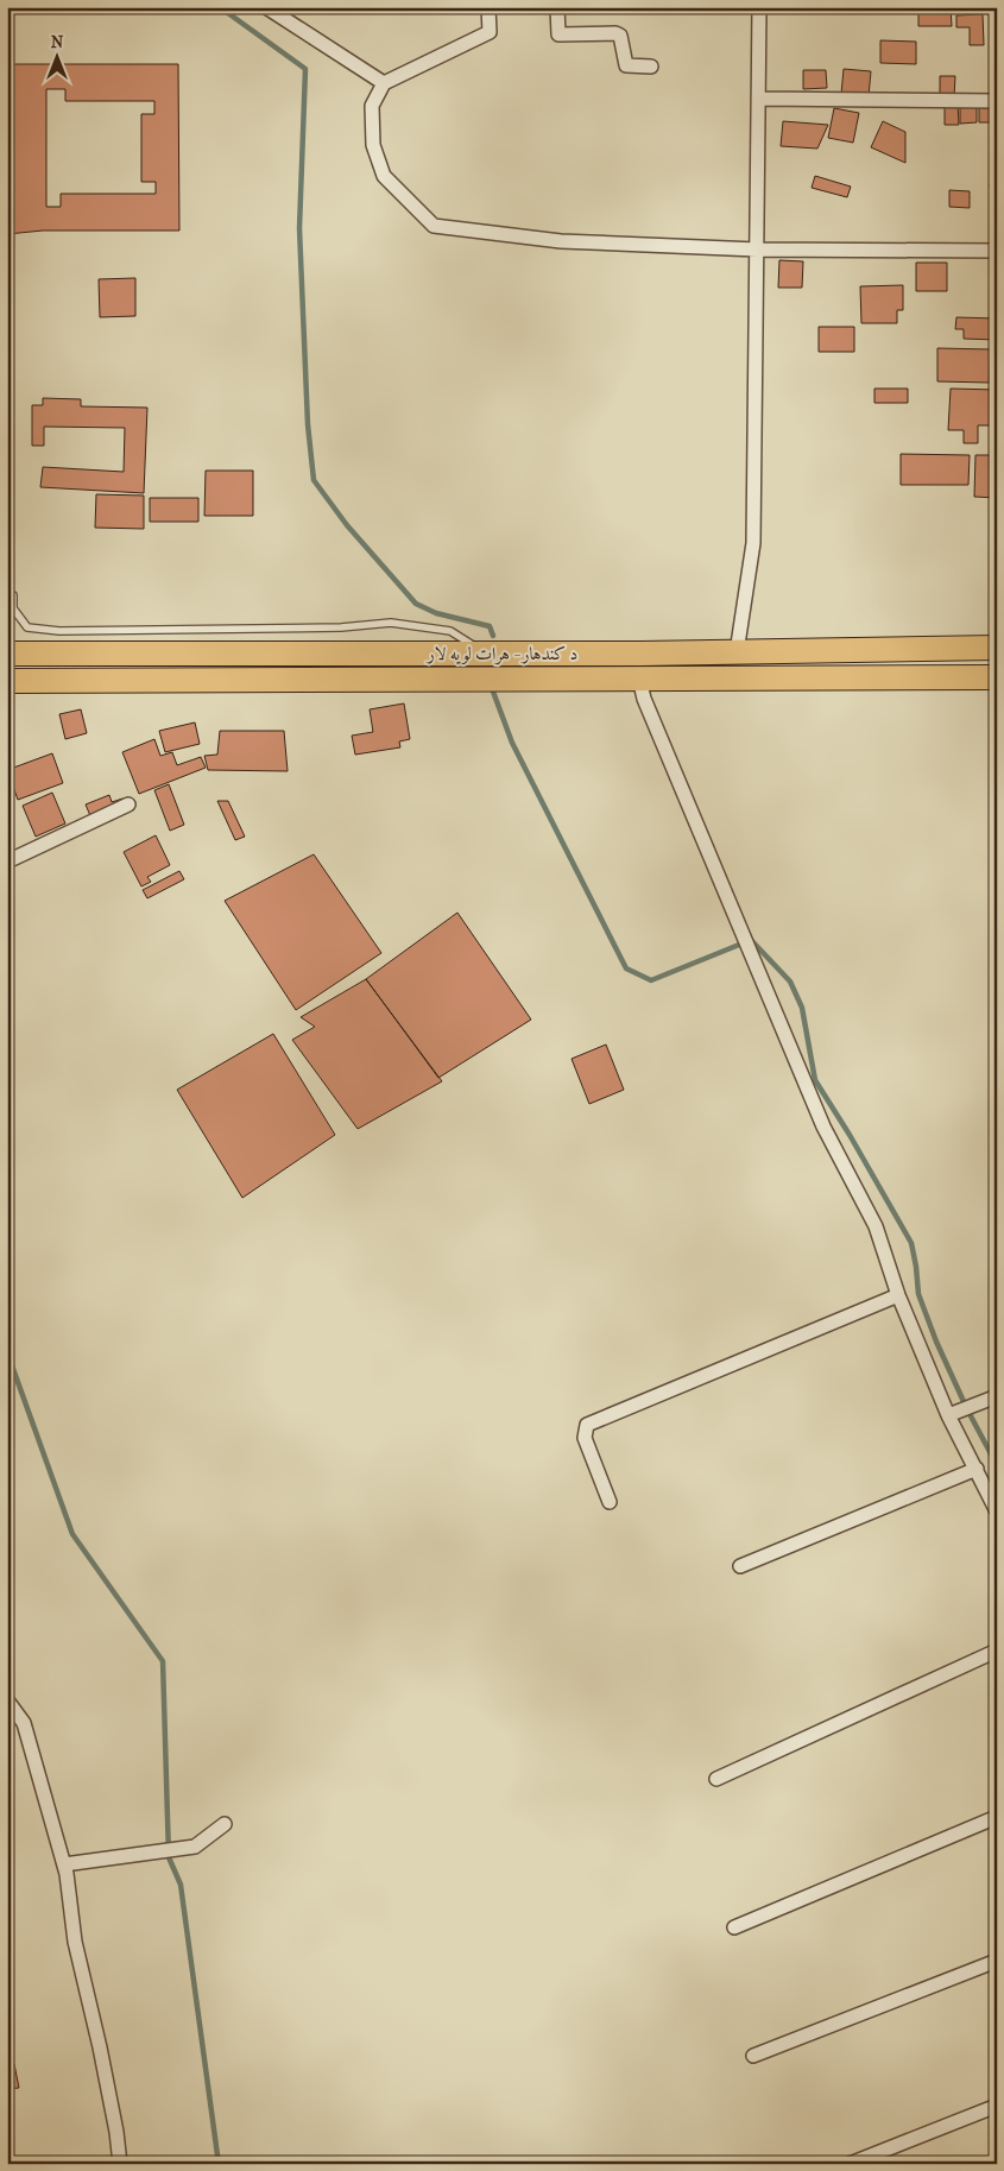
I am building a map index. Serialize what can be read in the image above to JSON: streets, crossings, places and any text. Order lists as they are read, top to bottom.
{
  "streets": {
    "highway": ["د کندهار - هرات لويه لار"]
  },
  "north": "top"
}
